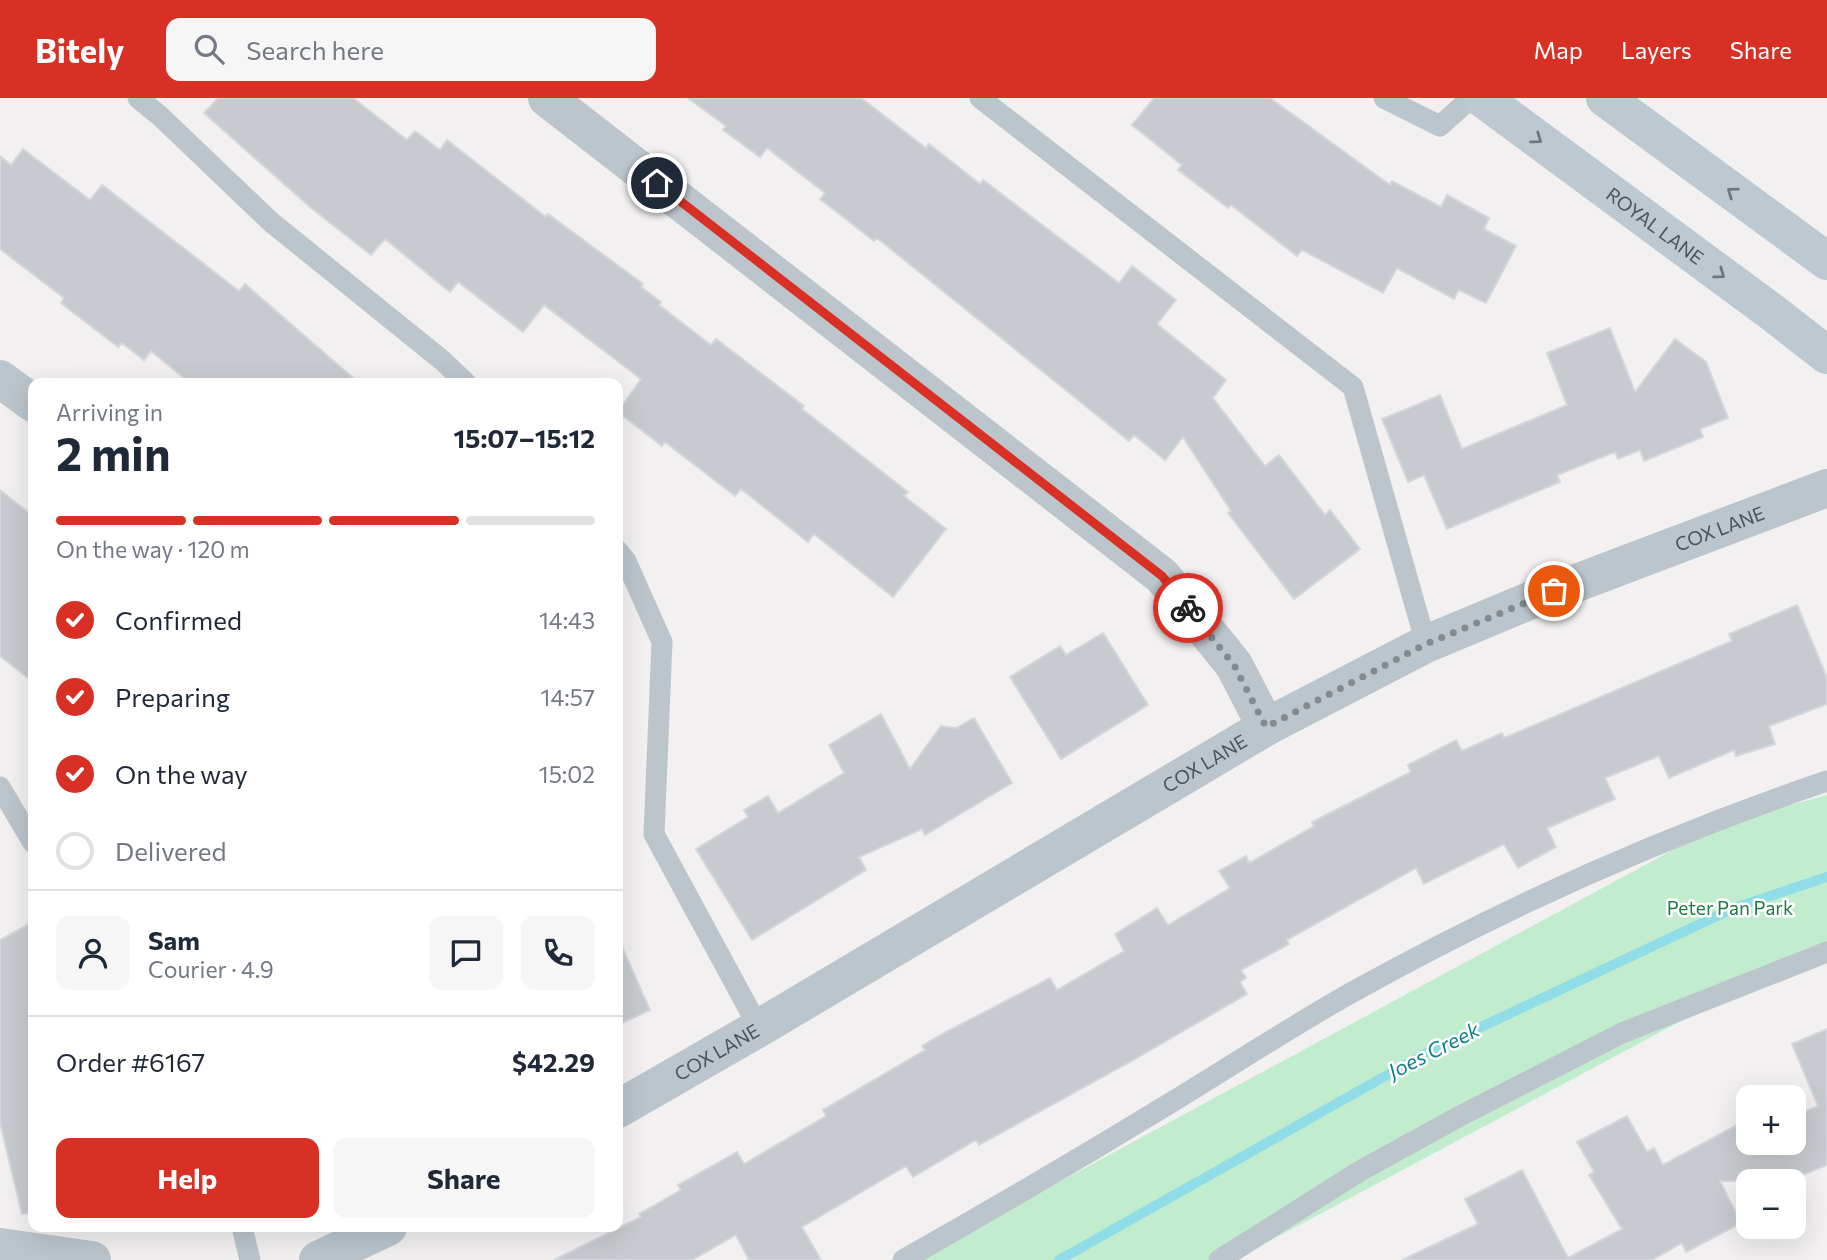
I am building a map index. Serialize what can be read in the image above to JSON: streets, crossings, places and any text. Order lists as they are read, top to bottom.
{
  "streets": {
    "main road": ["ROYAL LANE"],
    "street": ["COX LANE"]
  },
  "water": ["Joes Creek"],
  "parks": ["Peter Pan Park"],
  "page": {
    "header": "Bitely",
    "search": "Search here",
    "nav": ["Map", "Layers", "Share"],
    "heading": ["2 min", "Arriving in", "15:07–15:12"],
    "panel": [
      "Sam",
      "Courier · 4.9",
      "Order #6167",
      "$42.29"
    ],
    "bar": "On the way · 120 m",
    "list": [
      ["Confirmed", "14:43"],
      ["Preparing", "14:57"],
      ["On the way", "15:02"],
      "Delivered"
    ],
    "map_buttons": ["+", "−"],
    "buttons": ["Help", "Share"]
  }
}
